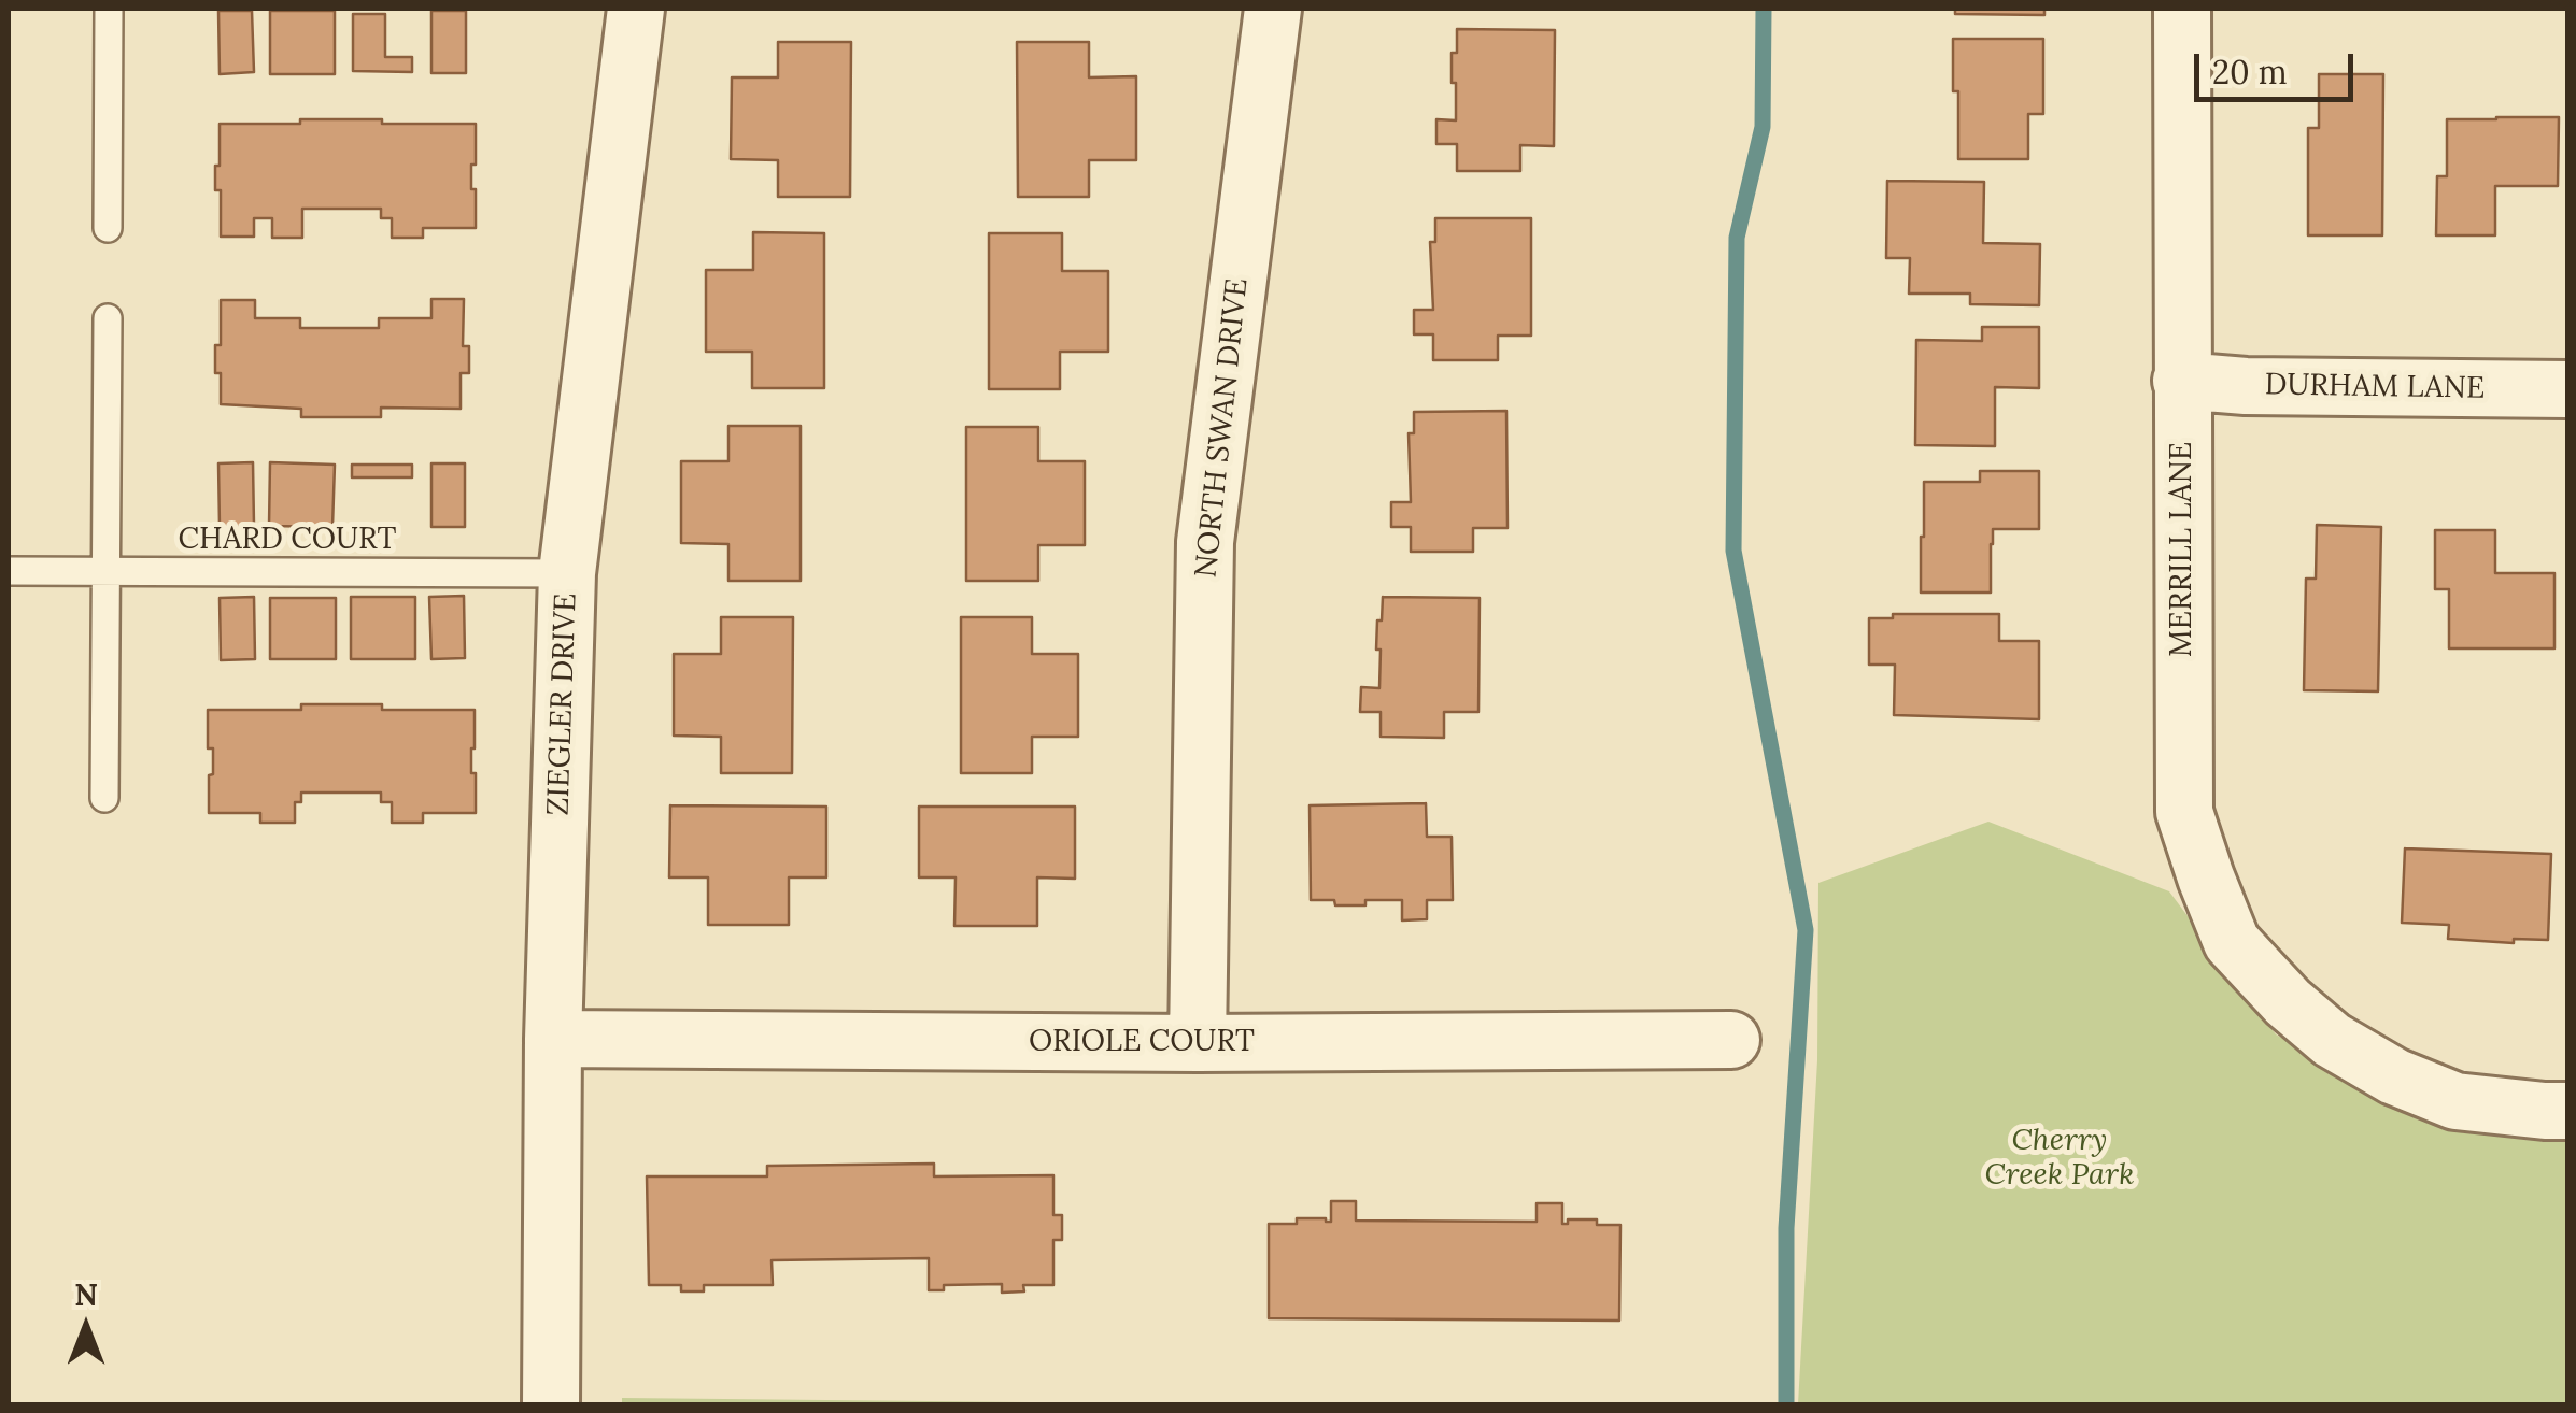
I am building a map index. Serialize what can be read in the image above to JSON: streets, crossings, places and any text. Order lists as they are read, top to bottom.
{
  "streets": {
    "street": [
      "DURHAM LANE",
      "NORTH SWAN DRIVE",
      "MERRILL LANE",
      "ZIEGLER DRIVE",
      "ORIOLE COURT"
    ],
    "lane": ["CHARD COURT"]
  },
  "crossings": [
    ["DURHAM LANE", "MERRILL LANE"],
    ["NORTH SWAN DRIVE", "ORIOLE COURT"],
    ["CHARD COURT", "ZIEGLER DRIVE"],
    ["ZIEGLER DRIVE", "ORIOLE COURT"]
  ],
  "parks": ["Cherry Creek Park"],
  "scale_bar": "20 m",
  "north": "top"
}
